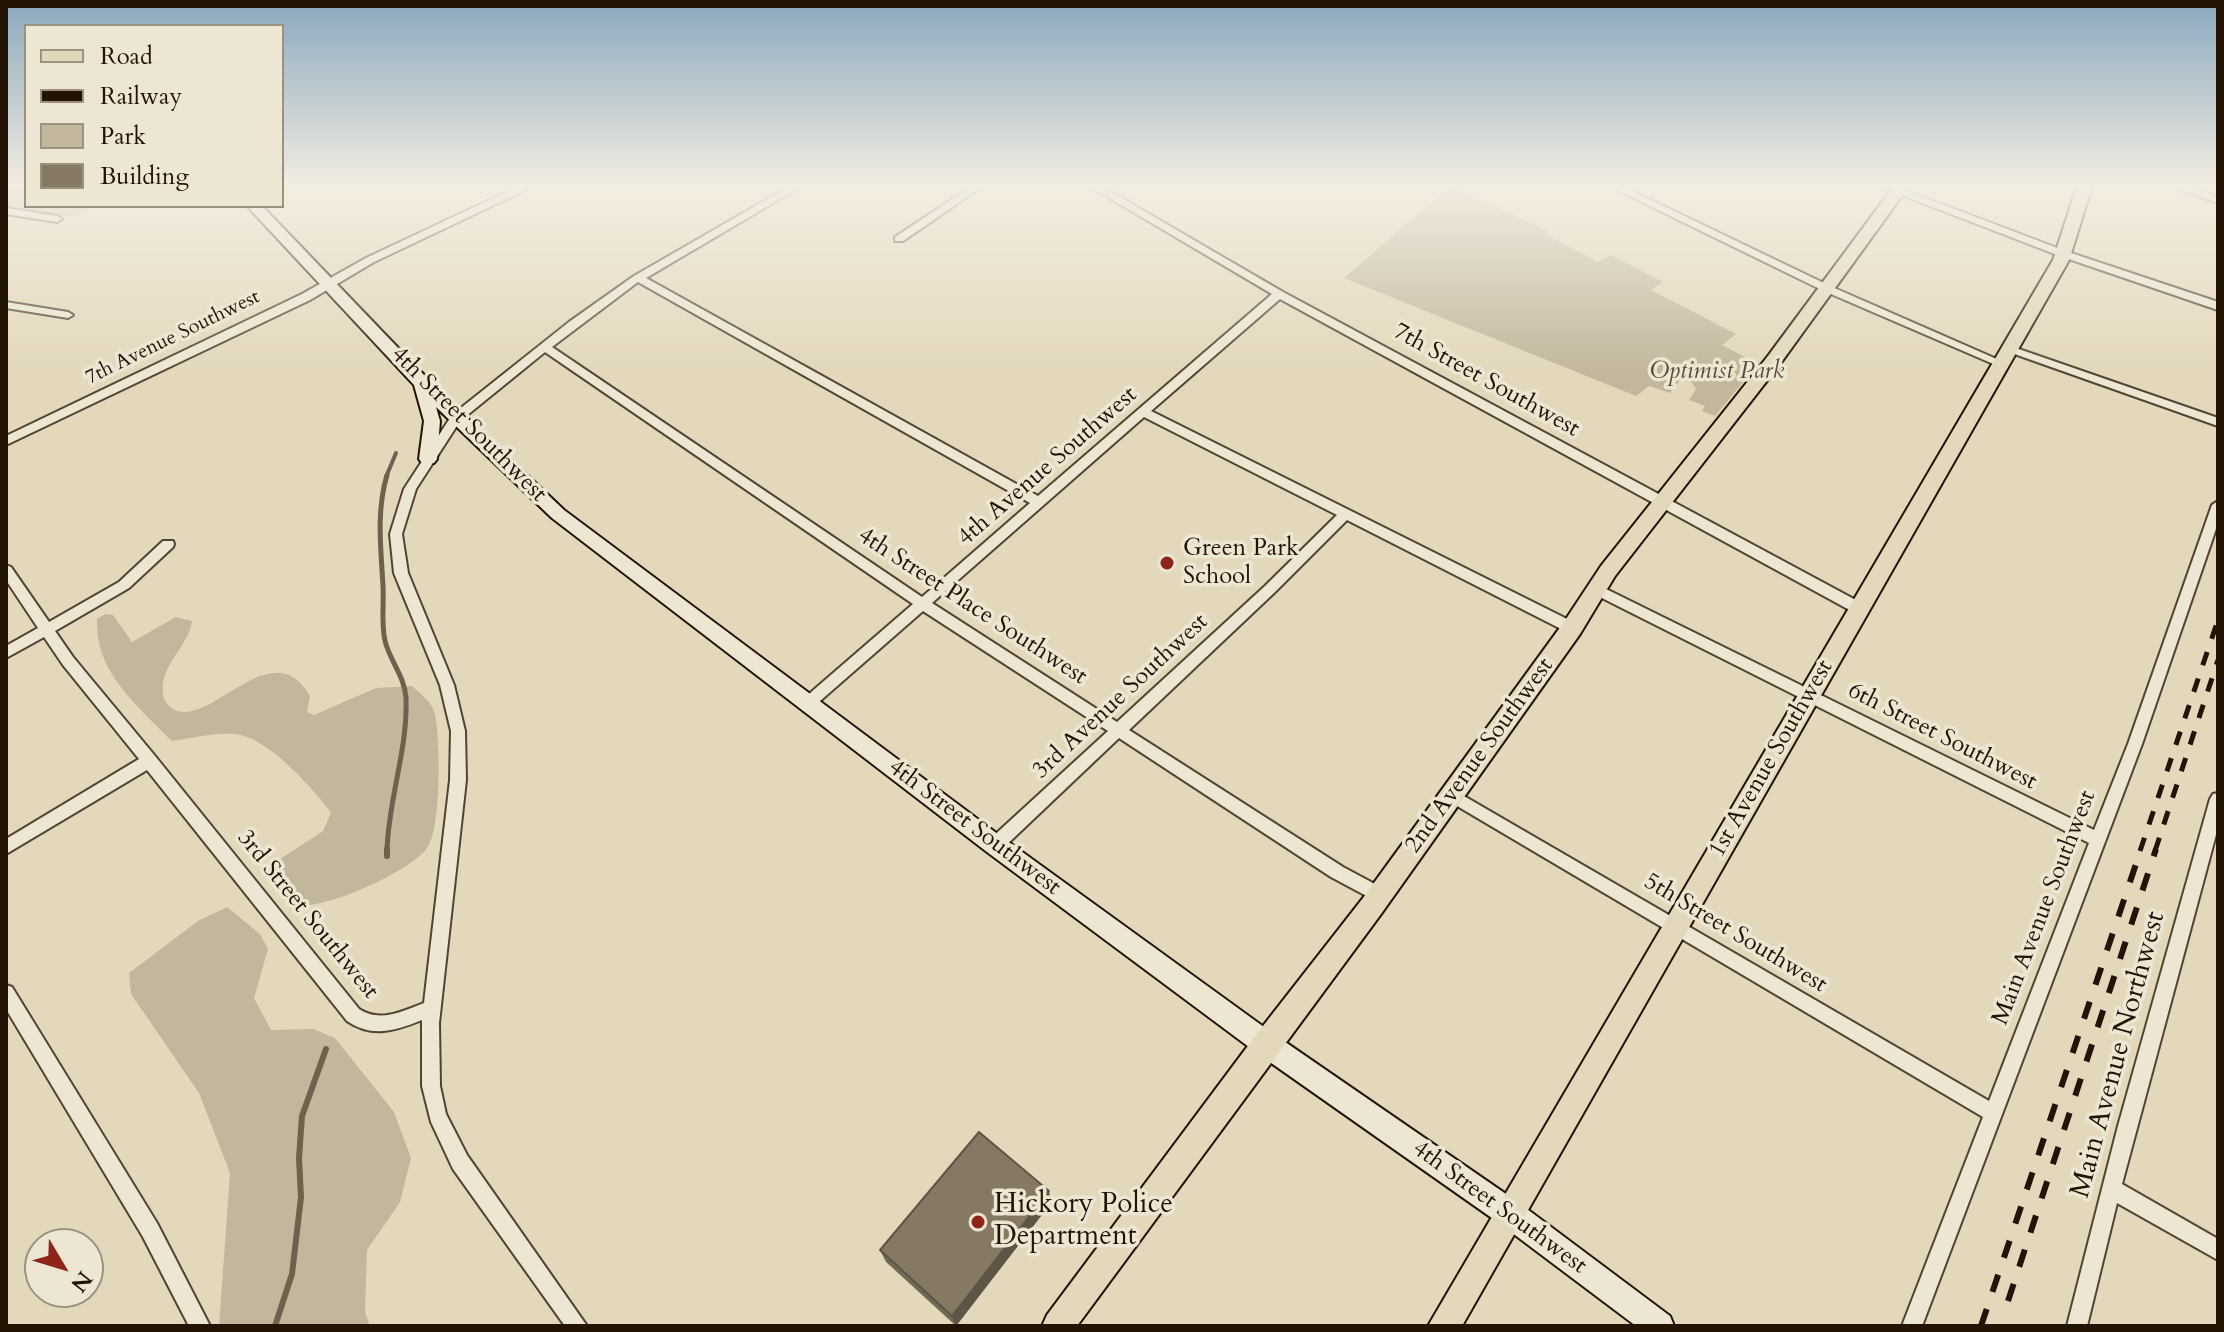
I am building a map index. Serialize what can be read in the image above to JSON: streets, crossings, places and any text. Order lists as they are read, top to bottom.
{
  "streets": {
    "main road": ["4th Street Southwest", "2nd Avenue Southwest", "1st Avenue Southwest"],
    "street": [
      "7th Avenue Southwest",
      "7th Street Southwest",
      "4th Avenue Southwest",
      "4th Street Place Southwest",
      "3rd Avenue Southwest",
      "6th Street Southwest",
      "Main Avenue Southwest",
      "3rd Street Southwest",
      "5th Street Southwest",
      "Main Avenue Northwest"
    ]
  },
  "crossings": [
    ["7th Avenue Southwest", "4th Street Southwest"],
    ["7th Street Southwest", "4th Avenue Southwest"],
    ["7th Street Southwest", "2nd Avenue Southwest"],
    ["7th Street Southwest", "1st Avenue Southwest"],
    ["4th Street Southwest", "4th Avenue Southwest"],
    ["4th Street Southwest", "3rd Avenue Southwest"],
    ["4th Street Southwest", "2nd Avenue Southwest"],
    ["4th Street Southwest", "1st Avenue Southwest"],
    ["4th Avenue Southwest", "4th Street Place Southwest"],
    ["4th Street Place Southwest", "3rd Avenue Southwest"],
    ["4th Street Place Southwest", "2nd Avenue Southwest"],
    ["6th Street Southwest", "2nd Avenue Southwest"],
    ["6th Street Southwest", "1st Avenue Southwest"],
    ["6th Street Southwest", "Main Avenue Southwest"],
    ["2nd Avenue Southwest", "5th Street Southwest"],
    ["1st Avenue Southwest", "5th Street Southwest"],
    ["Main Avenue Southwest", "5th Street Southwest"]
  ],
  "parks": ["Optimist Park"],
  "places": ["Green Park School", "Hickory Police Department"],
  "legend": [
    "Road",
    "Railway",
    "Park",
    "Building"
  ],
  "north": "bottom right"
}
